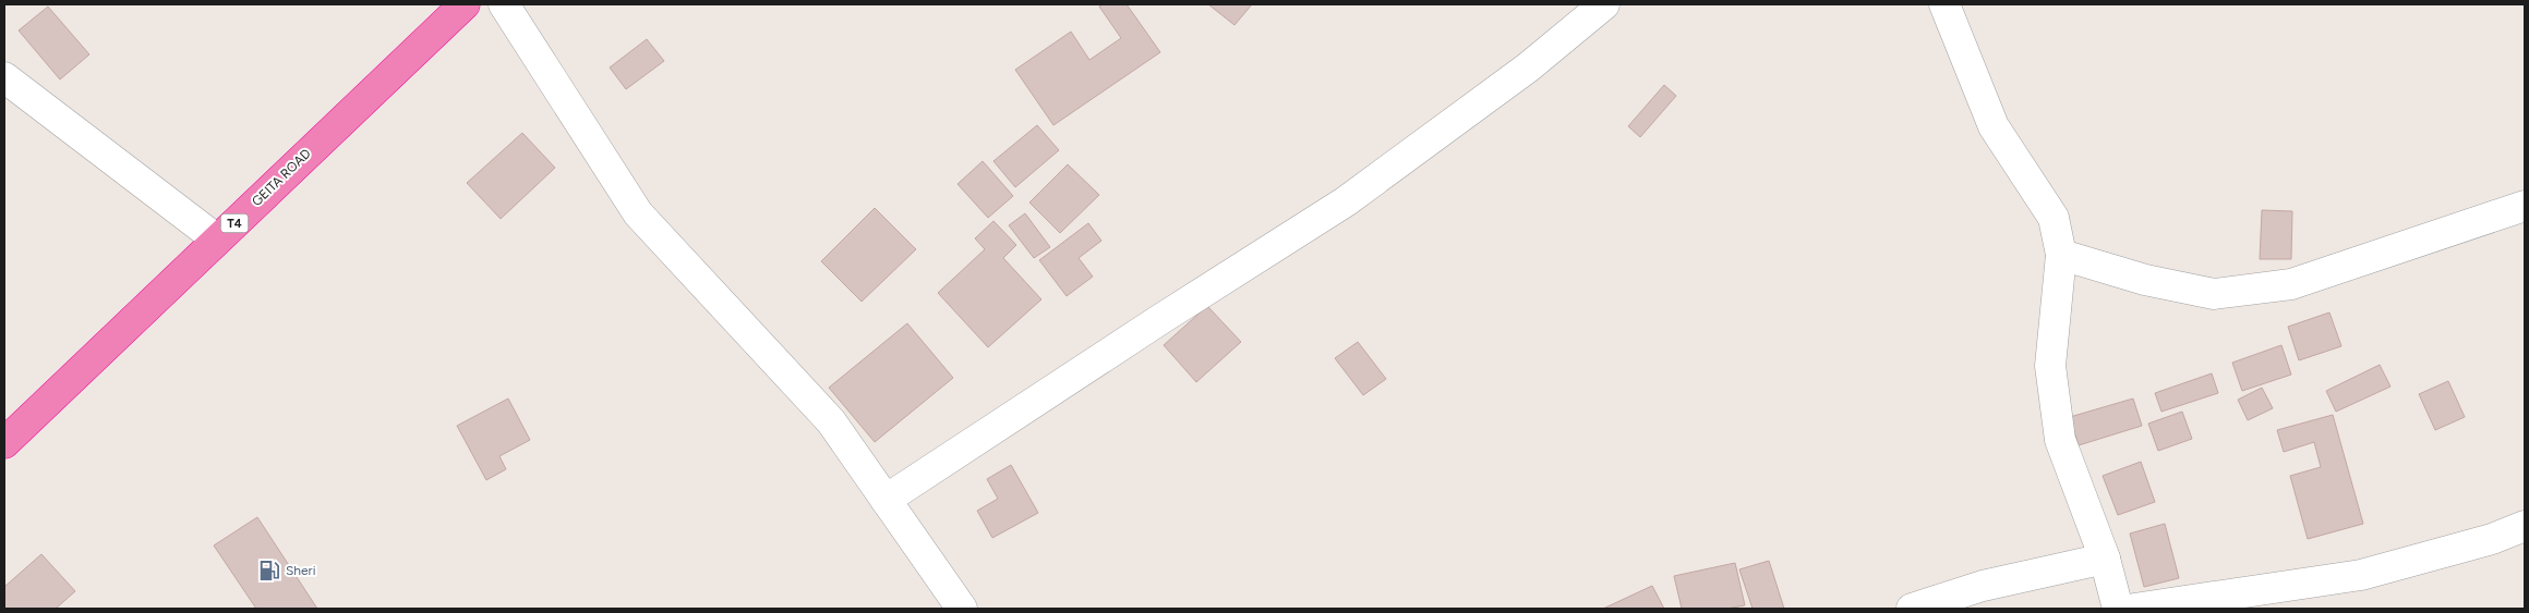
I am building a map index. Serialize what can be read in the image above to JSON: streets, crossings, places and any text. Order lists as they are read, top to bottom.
{
  "streets": {
    "highway": ["GEITA ROAD", "T4"]
  },
  "places": {
    "fuel station": ["Sheri"]
  }
}
